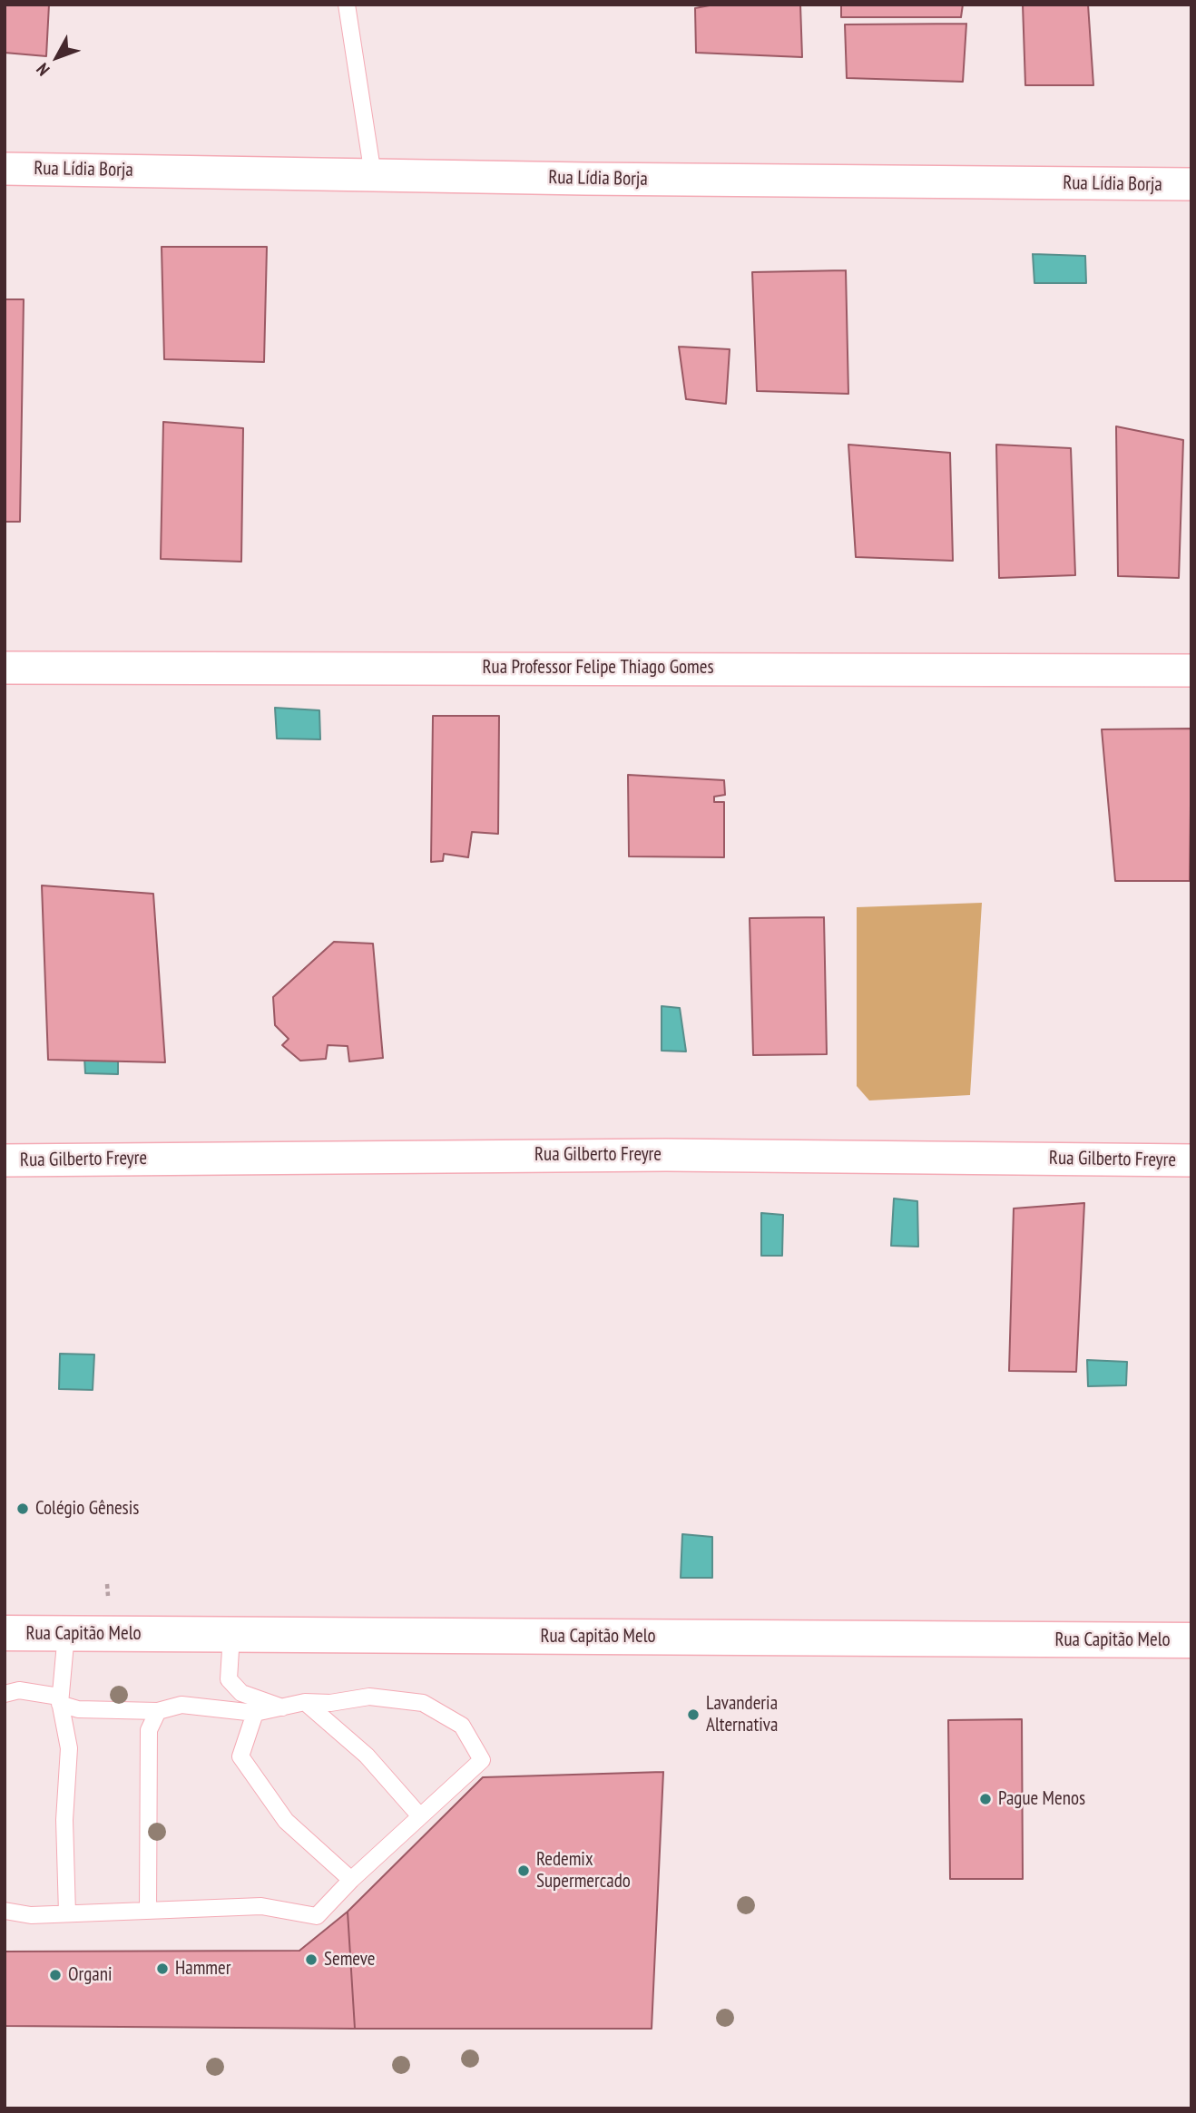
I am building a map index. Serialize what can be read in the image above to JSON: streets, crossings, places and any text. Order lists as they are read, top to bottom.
{
  "streets": {
    "main road": ["Rua Capitão Melo"],
    "street": ["Rua Lídia Borja", "Rua Professor Felipe Thiago Gomes", "Rua Gilberto Freyre"]
  },
  "places": [
    "Colégio Gênesis",
    "Lavanderia Alternativa",
    "Pague Menos",
    "Redemix Supermercado",
    "Semeve",
    "Hammer",
    "Organi"
  ],
  "north": "bottom left"
}
